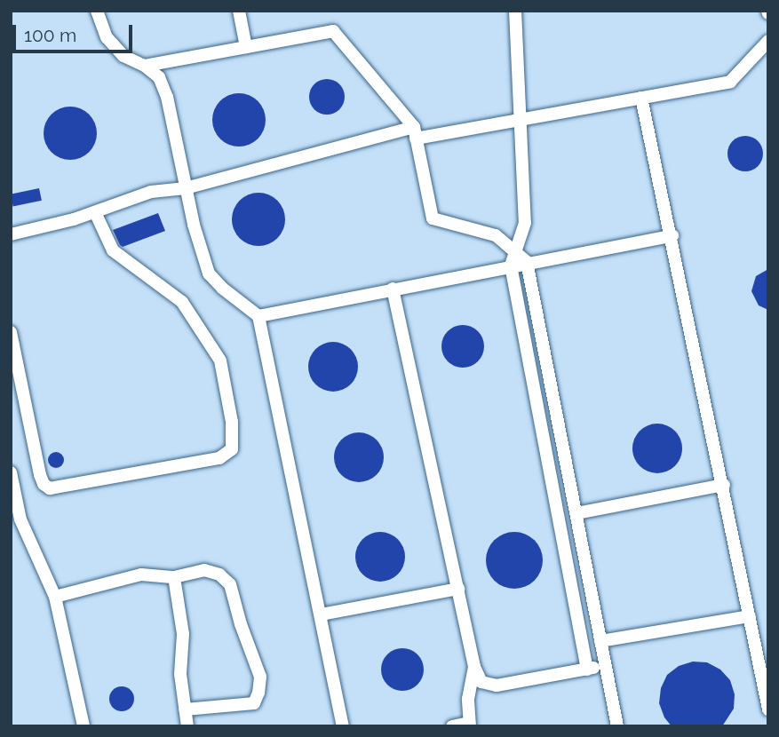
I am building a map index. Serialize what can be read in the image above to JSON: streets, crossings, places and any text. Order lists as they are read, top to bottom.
{
  "scale_bar": "100 m"
}
